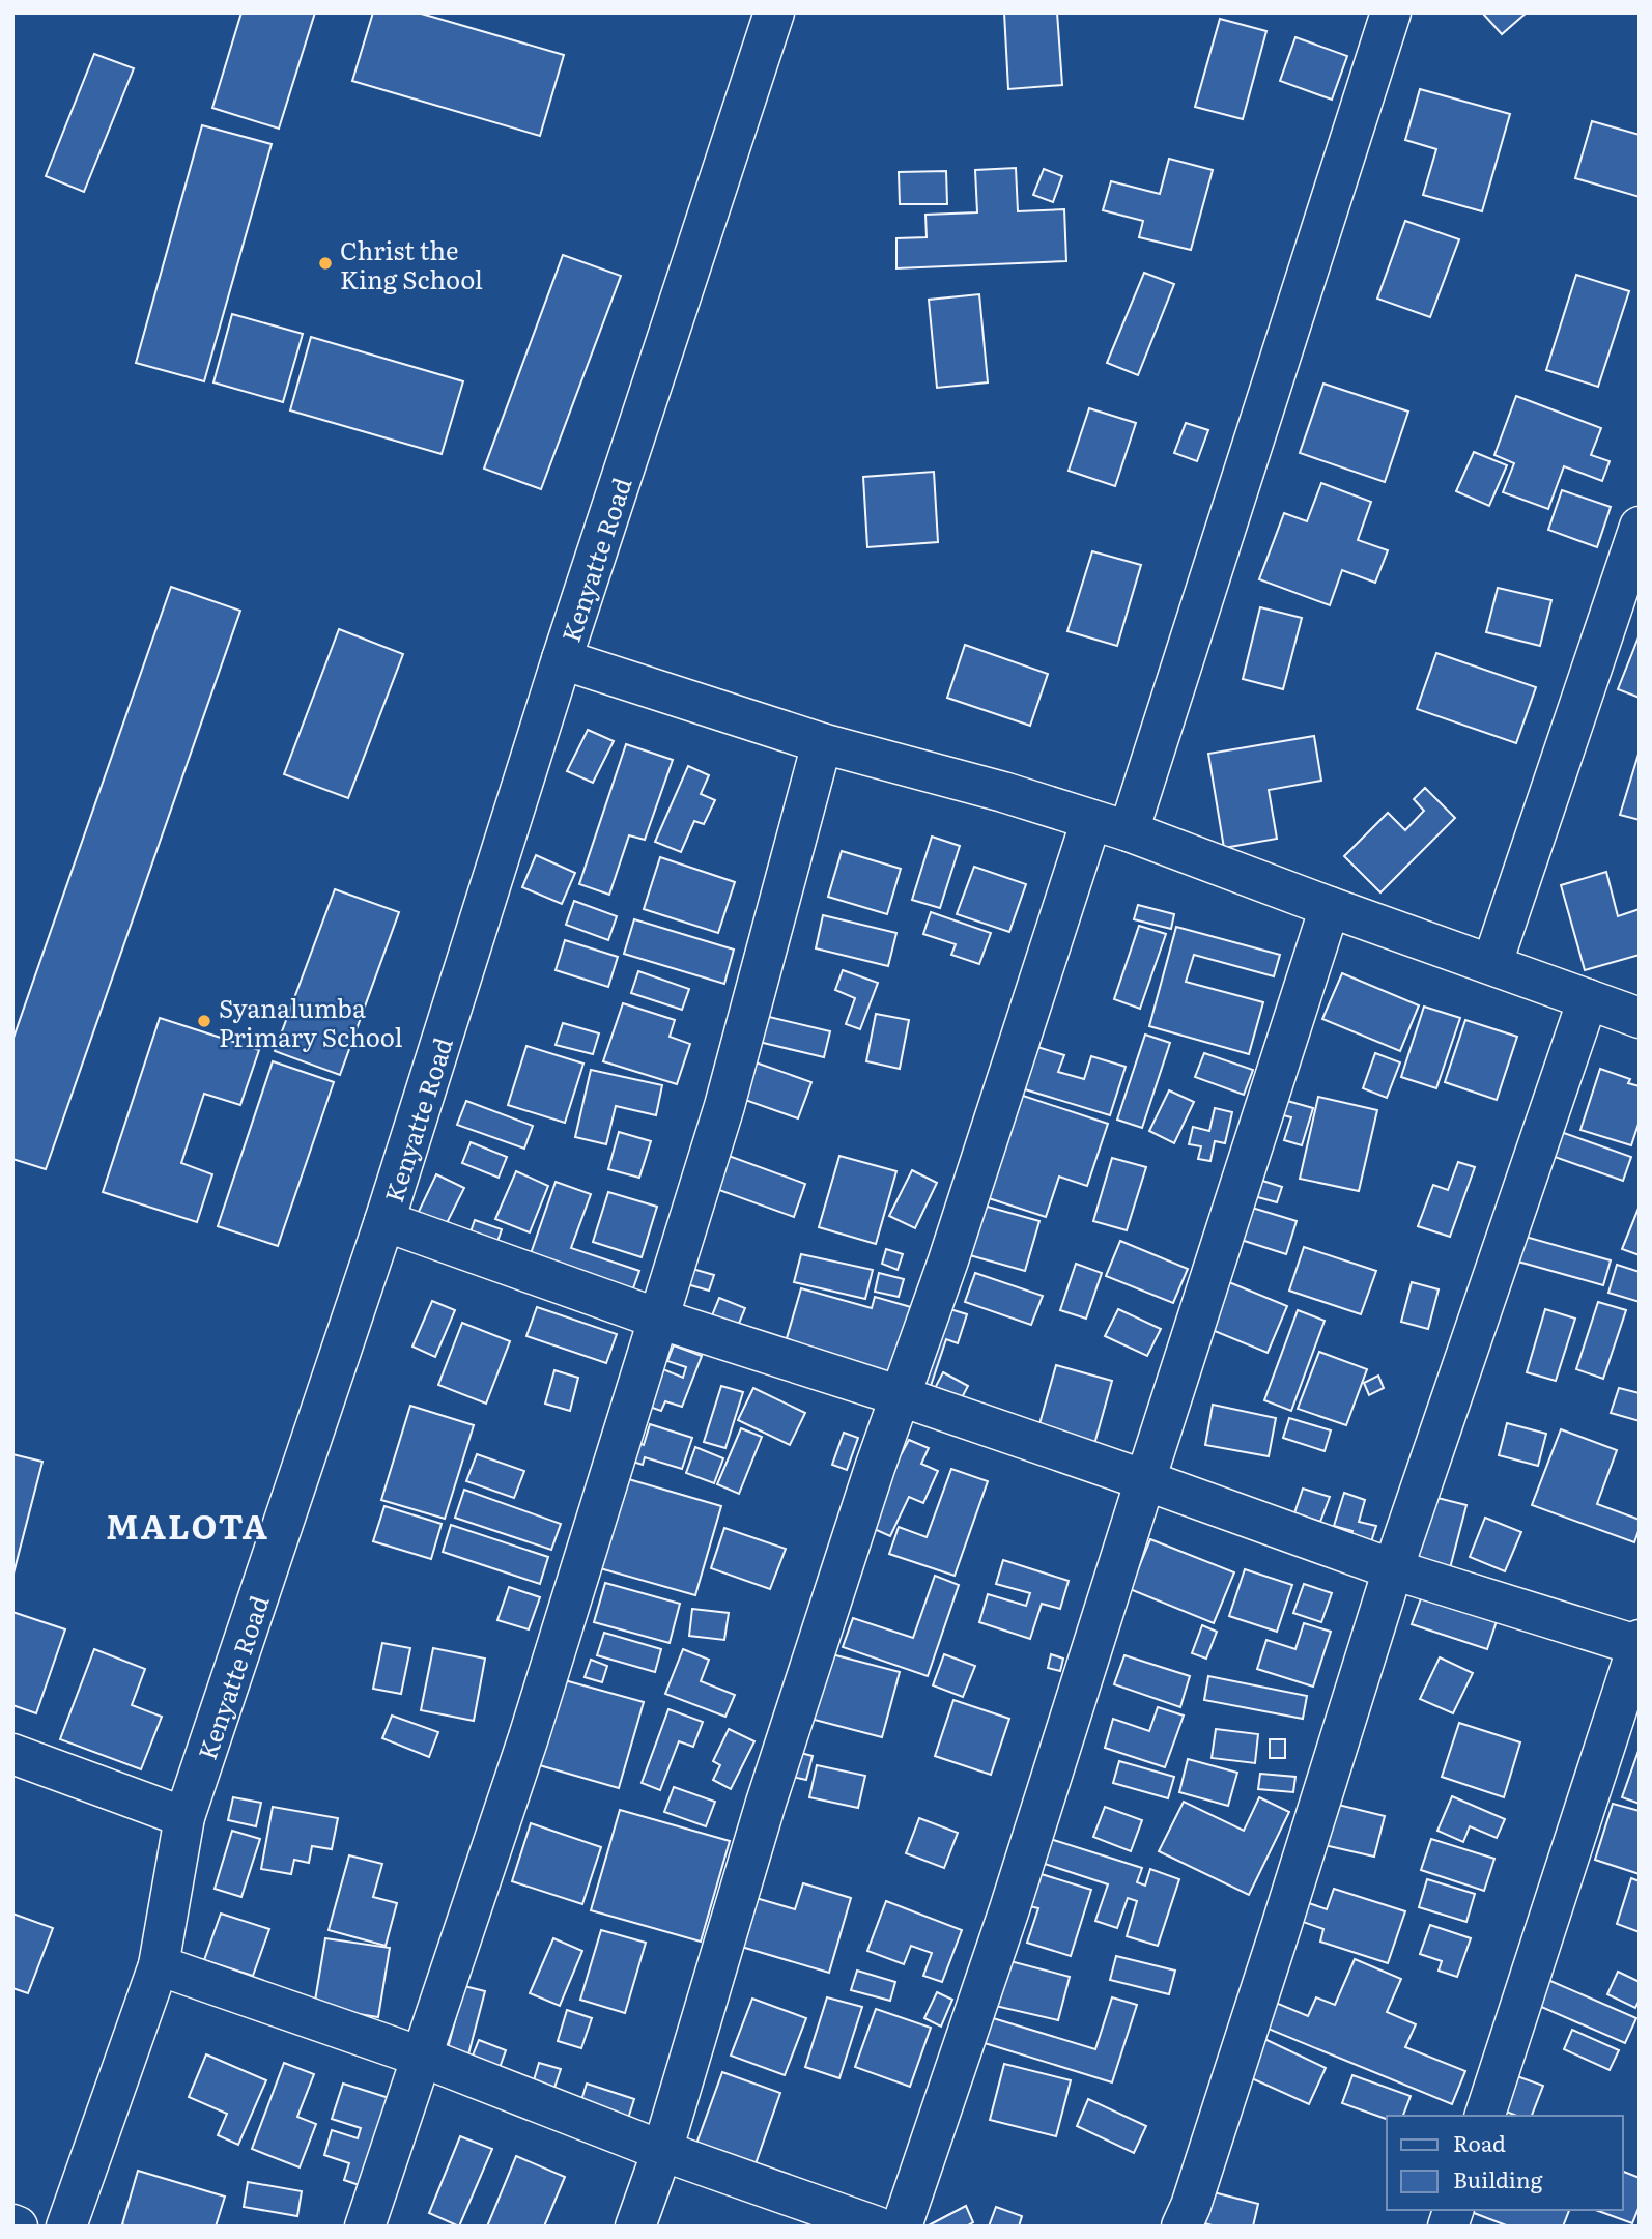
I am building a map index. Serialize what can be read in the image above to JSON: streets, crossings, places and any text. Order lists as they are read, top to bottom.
{
  "streets": {
    "street": ["Kenyatte Road"]
  },
  "districts": ["MALOTA"],
  "places": ["Christ the King School", "Syanalumba Primary School"],
  "legend": ["Road", "Building"]
}
